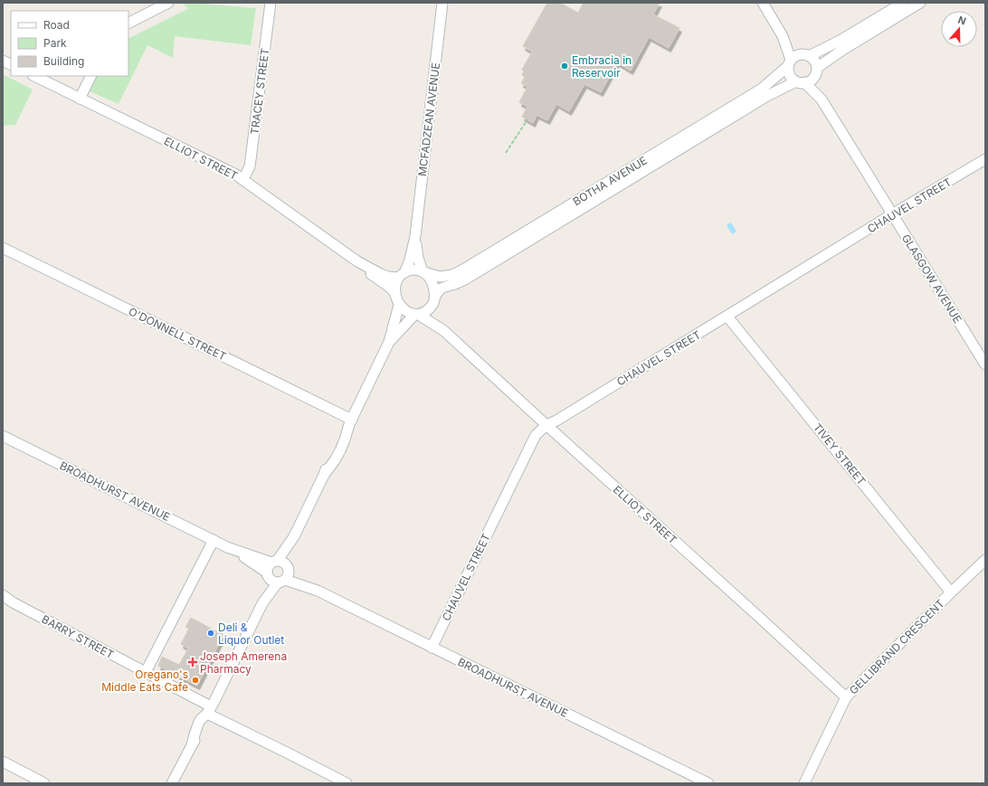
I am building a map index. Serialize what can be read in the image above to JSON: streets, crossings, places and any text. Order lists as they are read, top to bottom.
{
  "streets": {
    "street": [
      "TRACEY STREET",
      "MCFADZEAN AVENUE",
      "ELLIOT STREET",
      "BOTHA AVENUE",
      "CHAUVEL STREET",
      "GLASGOW AVENUE",
      "O'DONNELL STREET",
      "TIVEY STREET",
      "BROADHURST AVENUE",
      "BARRY STREET",
      "GELLIBRAND CRESCENT"
    ]
  },
  "crossings": [
    ["TRACEY STREET", "ELLIOT STREET"],
    ["MCFADZEAN AVENUE", "ELLIOT STREET"],
    ["MCFADZEAN AVENUE", "BOTHA AVENUE"],
    ["ELLIOT STREET", "BOTHA AVENUE"],
    ["ELLIOT STREET", "CHAUVEL STREET"],
    ["ELLIOT STREET", "GELLIBRAND CRESCENT"],
    ["BOTHA AVENUE", "GLASGOW AVENUE"],
    ["CHAUVEL STREET", "GLASGOW AVENUE"],
    ["CHAUVEL STREET", "TIVEY STREET"],
    ["CHAUVEL STREET", "BROADHURST AVENUE"],
    ["TIVEY STREET", "GELLIBRAND CRESCENT"]
  ],
  "places": {
    "other": ["Embracia in Reservoir", "Deli & Liquor Outlet", "Oregano's Middle Eats Cafe"],
    "health": ["Joseph Amerena Pharmacy"]
  },
  "legend": ["Road", "Park", "Building"],
  "north": "top"
}
